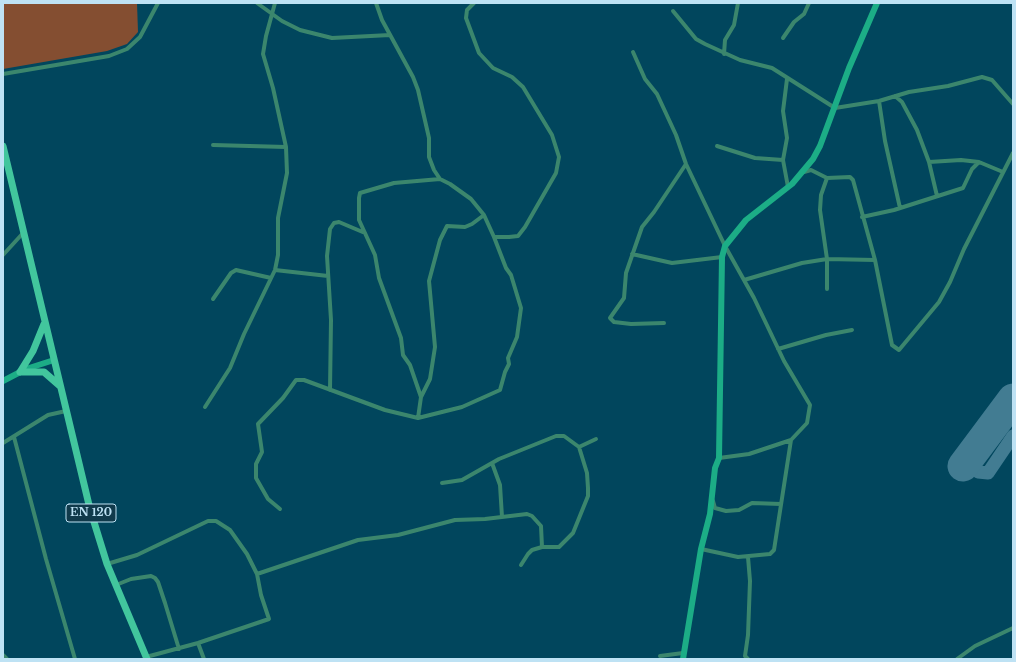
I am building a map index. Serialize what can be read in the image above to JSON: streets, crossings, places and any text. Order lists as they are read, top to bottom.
{
  "streets": {
    "main road": ["EN 120"]
  }
}
